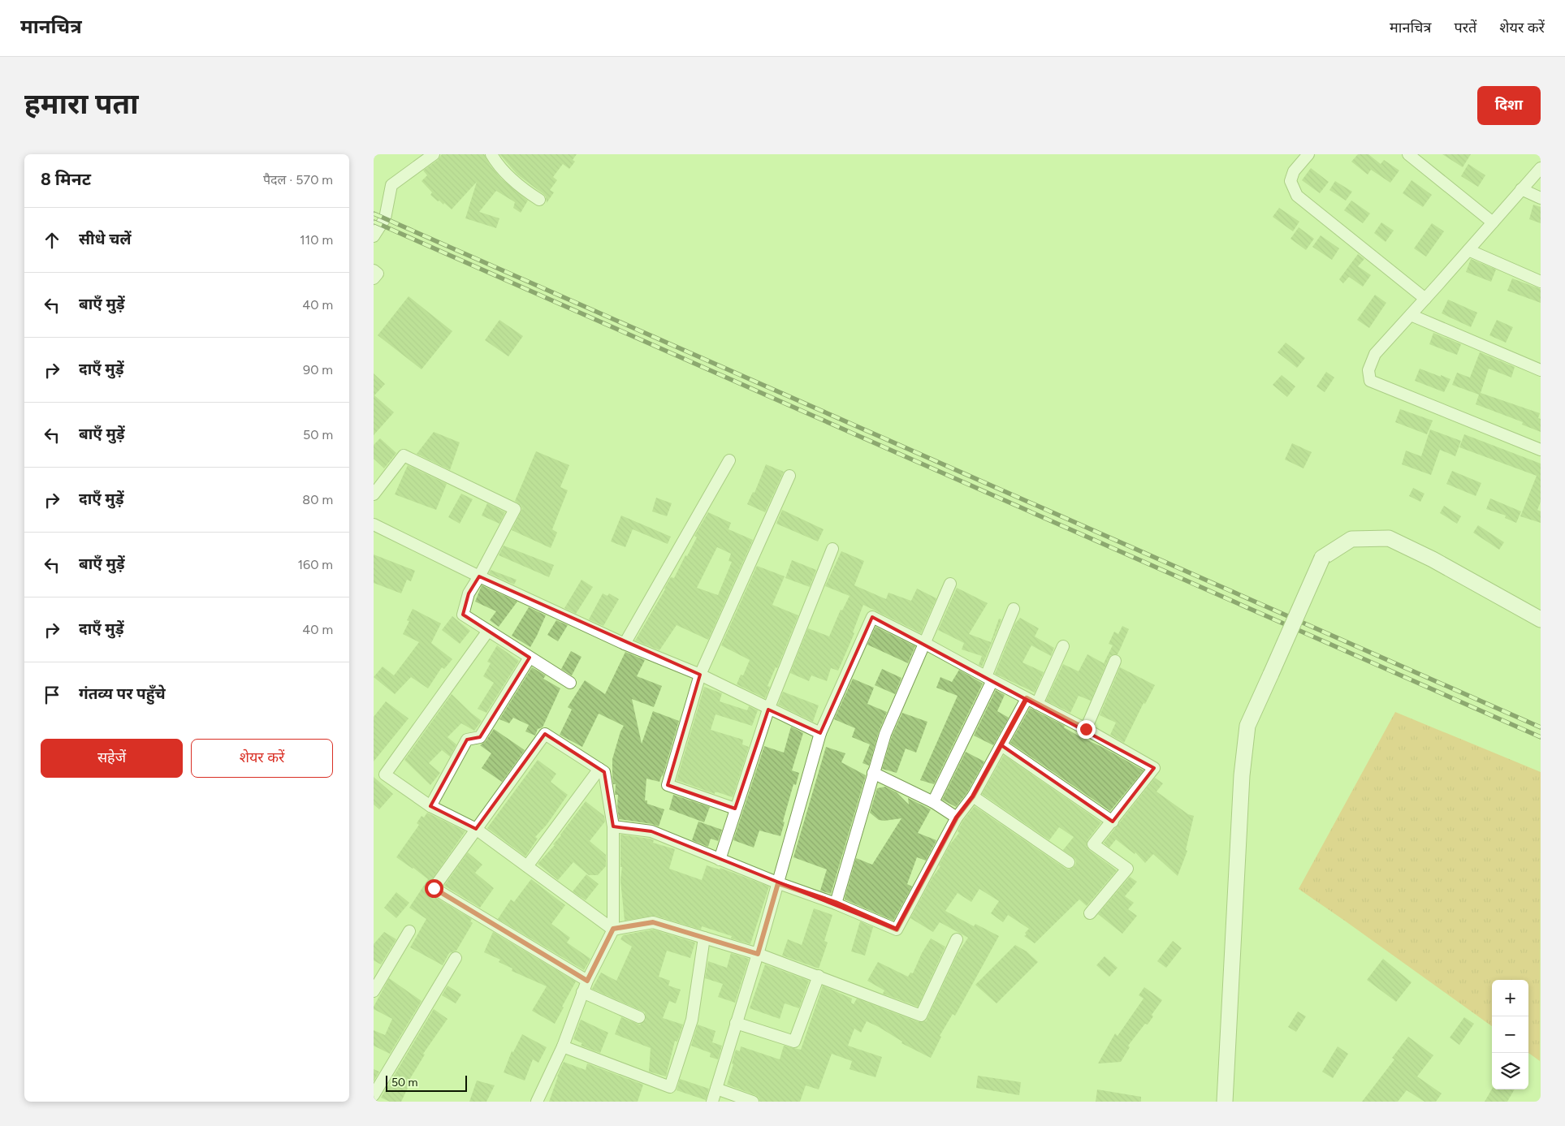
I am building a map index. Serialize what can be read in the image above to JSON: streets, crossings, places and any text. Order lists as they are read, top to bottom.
{
  "scale_bar": "50 m",
  "page": {
    "header": "मानचित्र",
    "nav": ["मानचित्र", "परतें", "शेयर करें"],
    "buttons": [
      "दिशा",
      ["सहेजें", "शेयर करें"]
    ],
    "title": "हमारा पता",
    "heading": ["8 मिनट", "पैदल · 570 m"],
    "list": [
      ["सीधे चलें", "110 m"],
      ["बाएँ मुड़ें", "40 m"],
      ["दाएँ मुड़ें", "90 m"],
      ["बाएँ मुड़ें", "50 m"],
      ["दाएँ मुड़ें", "80 m"],
      ["बाएँ मुड़ें", "160 m"],
      ["दाएँ मुड़ें", "40 m"],
      "गंतव्य पर पहुँचे"
    ],
    "map_buttons": ["+", "−"],
    "scale": "50 m"
  }
}
